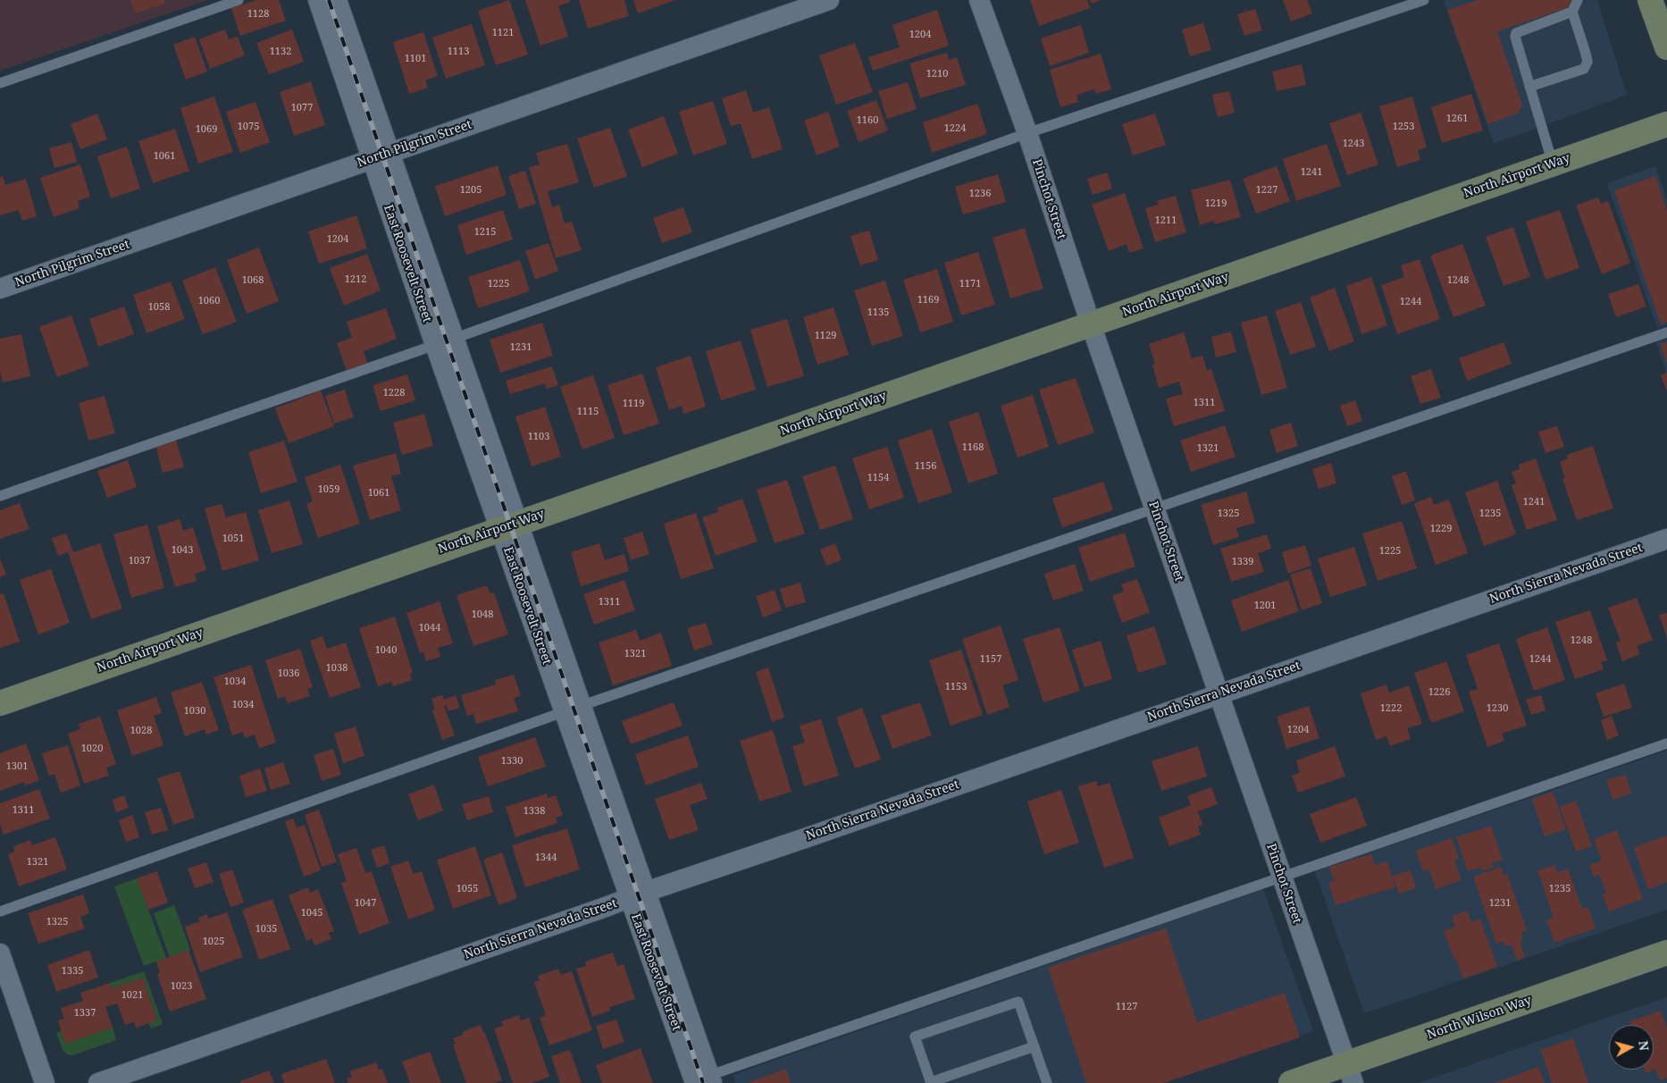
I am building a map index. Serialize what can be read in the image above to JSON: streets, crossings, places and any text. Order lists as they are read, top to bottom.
{
  "streets": {
    "main road": ["North Airport Way", "North Wilson Way"],
    "street": [
      "North Pilgrim Street",
      "Pinchot Street",
      "East Roosevelt Street",
      "North Sierra Nevada Street"
    ]
  },
  "crossings": [
    ["North Pilgrim Street", "East Roosevelt Street"],
    ["North Airport Way", "Pinchot Street"],
    ["North Airport Way", "East Roosevelt Street"],
    ["Pinchot Street", "North Sierra Nevada Street"],
    ["Pinchot Street", "North Wilson Way"],
    ["East Roosevelt Street", "North Sierra Nevada Street"]
  ],
  "house_numbers": [
    "1128",
    "1121",
    "1204",
    "1132",
    "1113",
    "1101",
    "1210",
    "1077",
    "1261",
    "1160",
    "1075",
    "1253",
    "1224",
    "1069",
    "1243",
    "1061",
    "1241",
    "1205",
    "1227",
    "1236",
    "1219",
    "1211",
    "1215",
    "1204",
    "1212",
    "1068",
    "1248",
    "1225",
    "1171",
    "1169",
    "1060",
    "1244",
    "1058",
    "1135",
    "1129",
    "1231",
    "1228",
    "1311",
    "1119",
    "1115",
    "1103",
    "1168",
    "1321",
    "1156",
    "1154",
    "1059",
    "1061",
    "1241",
    "1325",
    "1235",
    "1229",
    "1051",
    "1043",
    "1225",
    "1037",
    "1339",
    "1311",
    "1201",
    "1048",
    "1044",
    "1248",
    "1040",
    "1321",
    "1157",
    "1244",
    "1038",
    "1036",
    "1034",
    "1153",
    "1226",
    "1034",
    "1222",
    "1230",
    "1030",
    "1204",
    "1028",
    "1020",
    "1330",
    "1301",
    "1311",
    "1338",
    "1344",
    "1321",
    "1055",
    "1235",
    "1047",
    "1231",
    "1045",
    "1325",
    "1035",
    "1025",
    "1335",
    "1023",
    "1021",
    "1127",
    "1337"
  ],
  "north": "right"
}
